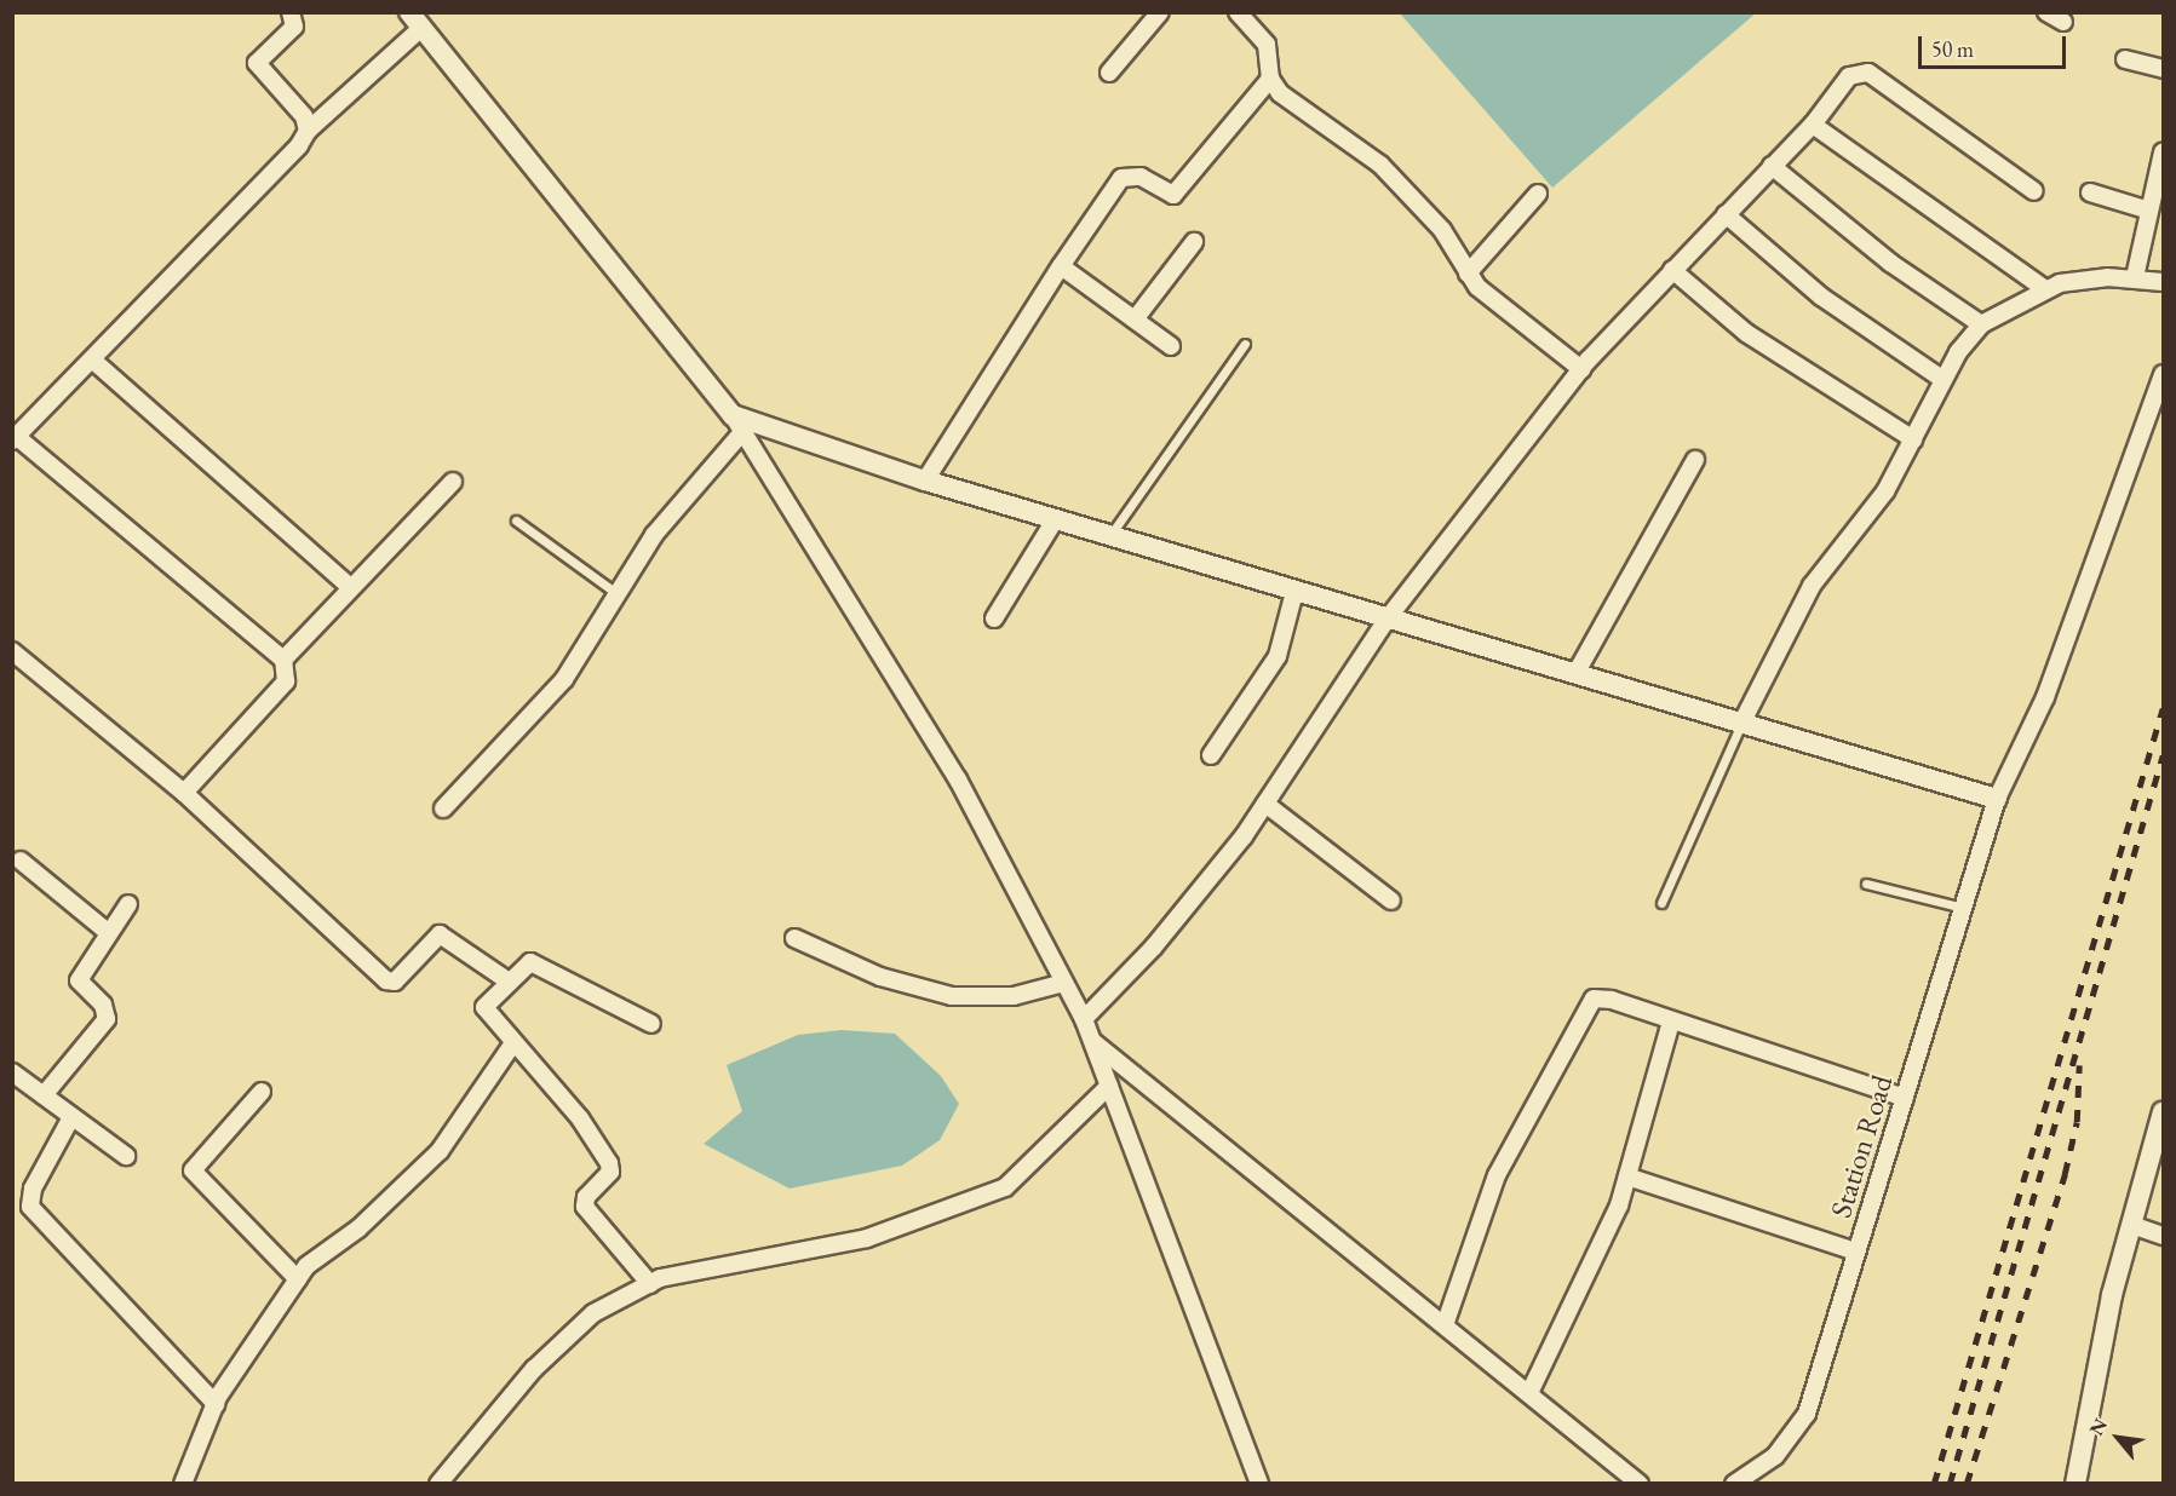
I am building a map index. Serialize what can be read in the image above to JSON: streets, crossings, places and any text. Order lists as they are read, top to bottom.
{
  "streets": {
    "street": ["Station Road"]
  },
  "scale_bar": "50 m",
  "north": "top left"
}
